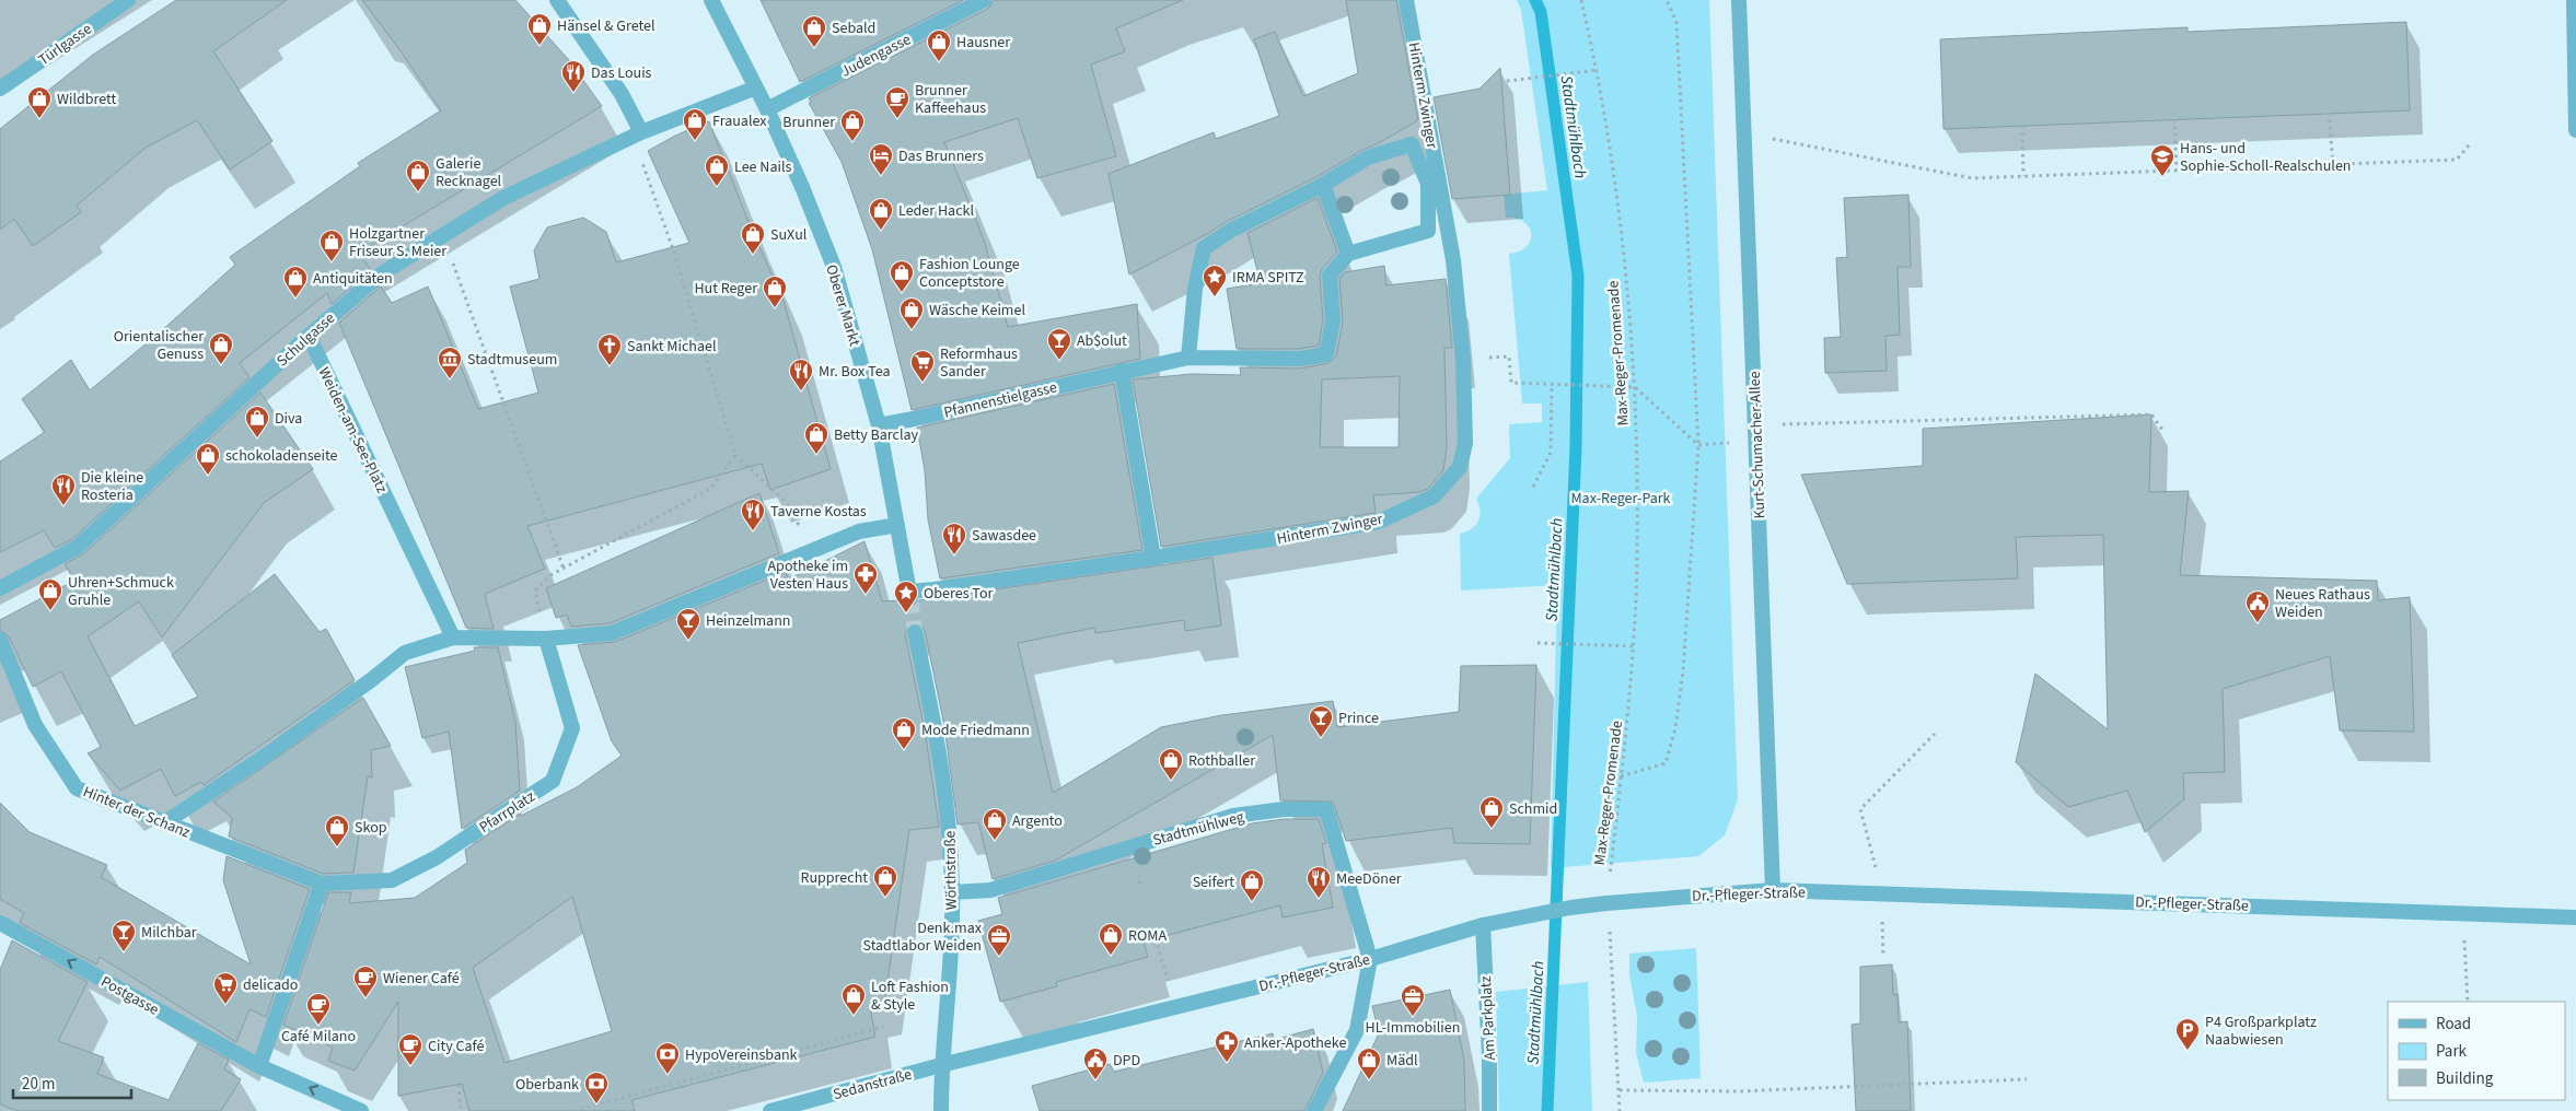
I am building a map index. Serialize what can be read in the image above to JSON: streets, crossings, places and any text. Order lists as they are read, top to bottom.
{
  "streets": {
    "street": [
      "Türlgasse",
      "Judengasse",
      "Hinterm Zwinger",
      "Oberer Markt",
      "Schulgasse",
      "Pfannenstielgasse",
      "Weiden-am-See-Platz",
      "Kurt-Schumacher-Allee",
      "Hinter der Schanz",
      "Pfarrplatz",
      "Stadtmühlweg",
      "Wörthstraße",
      "Dr.-Pfleger-Straße",
      "Postgasse",
      "Am Parkplatz",
      "Sedanstraße"
    ],
    "path": ["Max-Reger-Promenade"]
  },
  "crossings": [
    ["Judengasse", "Oberer Markt"],
    ["Hinterm Zwinger", "Oberer Markt"],
    ["Oberer Markt", "Pfannenstielgasse"],
    ["Schulgasse", "Weiden-am-See-Platz"],
    ["Max-Reger-Promenade", "Dr.-Pfleger-Straße"],
    ["Kurt-Schumacher-Allee", "Dr.-Pfleger-Straße"],
    ["Hinter der Schanz", "Pfarrplatz"],
    ["Stadtmühlweg", "Wörthstraße"],
    ["Stadtmühlweg", "Dr.-Pfleger-Straße"],
    ["Wörthstraße", "Dr.-Pfleger-Straße"],
    ["Wörthstraße", "Sedanstraße"],
    ["Dr.-Pfleger-Straße", "Am Parkplatz"],
    ["Dr.-Pfleger-Straße", "Sedanstraße"]
  ],
  "one_way": ["Postgasse"],
  "water": ["Stadtmühlbach"],
  "parks": ["Max-Reger-Park"],
  "places": {
    "shop": [
      "Hänsel & Gretel",
      "Sebald",
      "Hausner",
      "Wildbrett",
      "Fraualex",
      "Brunner",
      "Lee Nails",
      "Galerie Recknagel",
      "Leder Hackl",
      "SuXul",
      "Holzgartner Friseur S. Meier",
      "Fashion Lounge Conceptstore",
      "Antiquitäten",
      "Hut Reger",
      "Wäsche Keimel",
      "Orientalischer Genuss",
      "Diva",
      "Betty Barclay",
      "schokoladenseite",
      "Uhren+Schmuck Gruhle",
      "Mode Friedmann",
      "Rothballer",
      "Schmid",
      "Argento",
      "Skop",
      "Rupprecht",
      "Seifert",
      "ROMA",
      "Loft Fashion & Style",
      "Mädl"
    ],
    "restaurant": [
      "Das Louis",
      "Mr. Box Tea",
      "Die kleine Rosteria",
      "Taverne Kostas",
      "Sawasdee",
      "MeeDöner"
    ],
    "cafe": [
      "Brunner Kaffeehaus",
      "Wiener Café",
      "Café Milano",
      "City Café"
    ],
    "hotel": ["Das Brunners"],
    "school or university": ["Hans- und Sophie-Scholl-Realschulen"],
    "place": ["IRMA SPITZ", "Oberes Tor"],
    "bar": [
      "Ab$olut",
      "Heinzelmann",
      "Prince",
      "Milchbar"
    ],
    "church": ["Sankt Michael"],
    "museum": ["Stadtmuseum"],
    "supermarket": ["Reformhaus Sander", "delicado"],
    "pharmacy": ["Apotheke im Vesten Haus", "Anker-Apotheke"],
    "public building": ["Neues Rathaus Weiden", "DPD"],
    "office": ["Denk.max Stadtlabor Weiden", "HL-Immobilien"],
    "parking": ["P4 Großparkplatz Naabwiesen"],
    "bank": ["HypoVereinsbank", "Oberbank"]
  },
  "legend": ["Road", "Park", "Building"],
  "scale_bar": "20 m"
}
